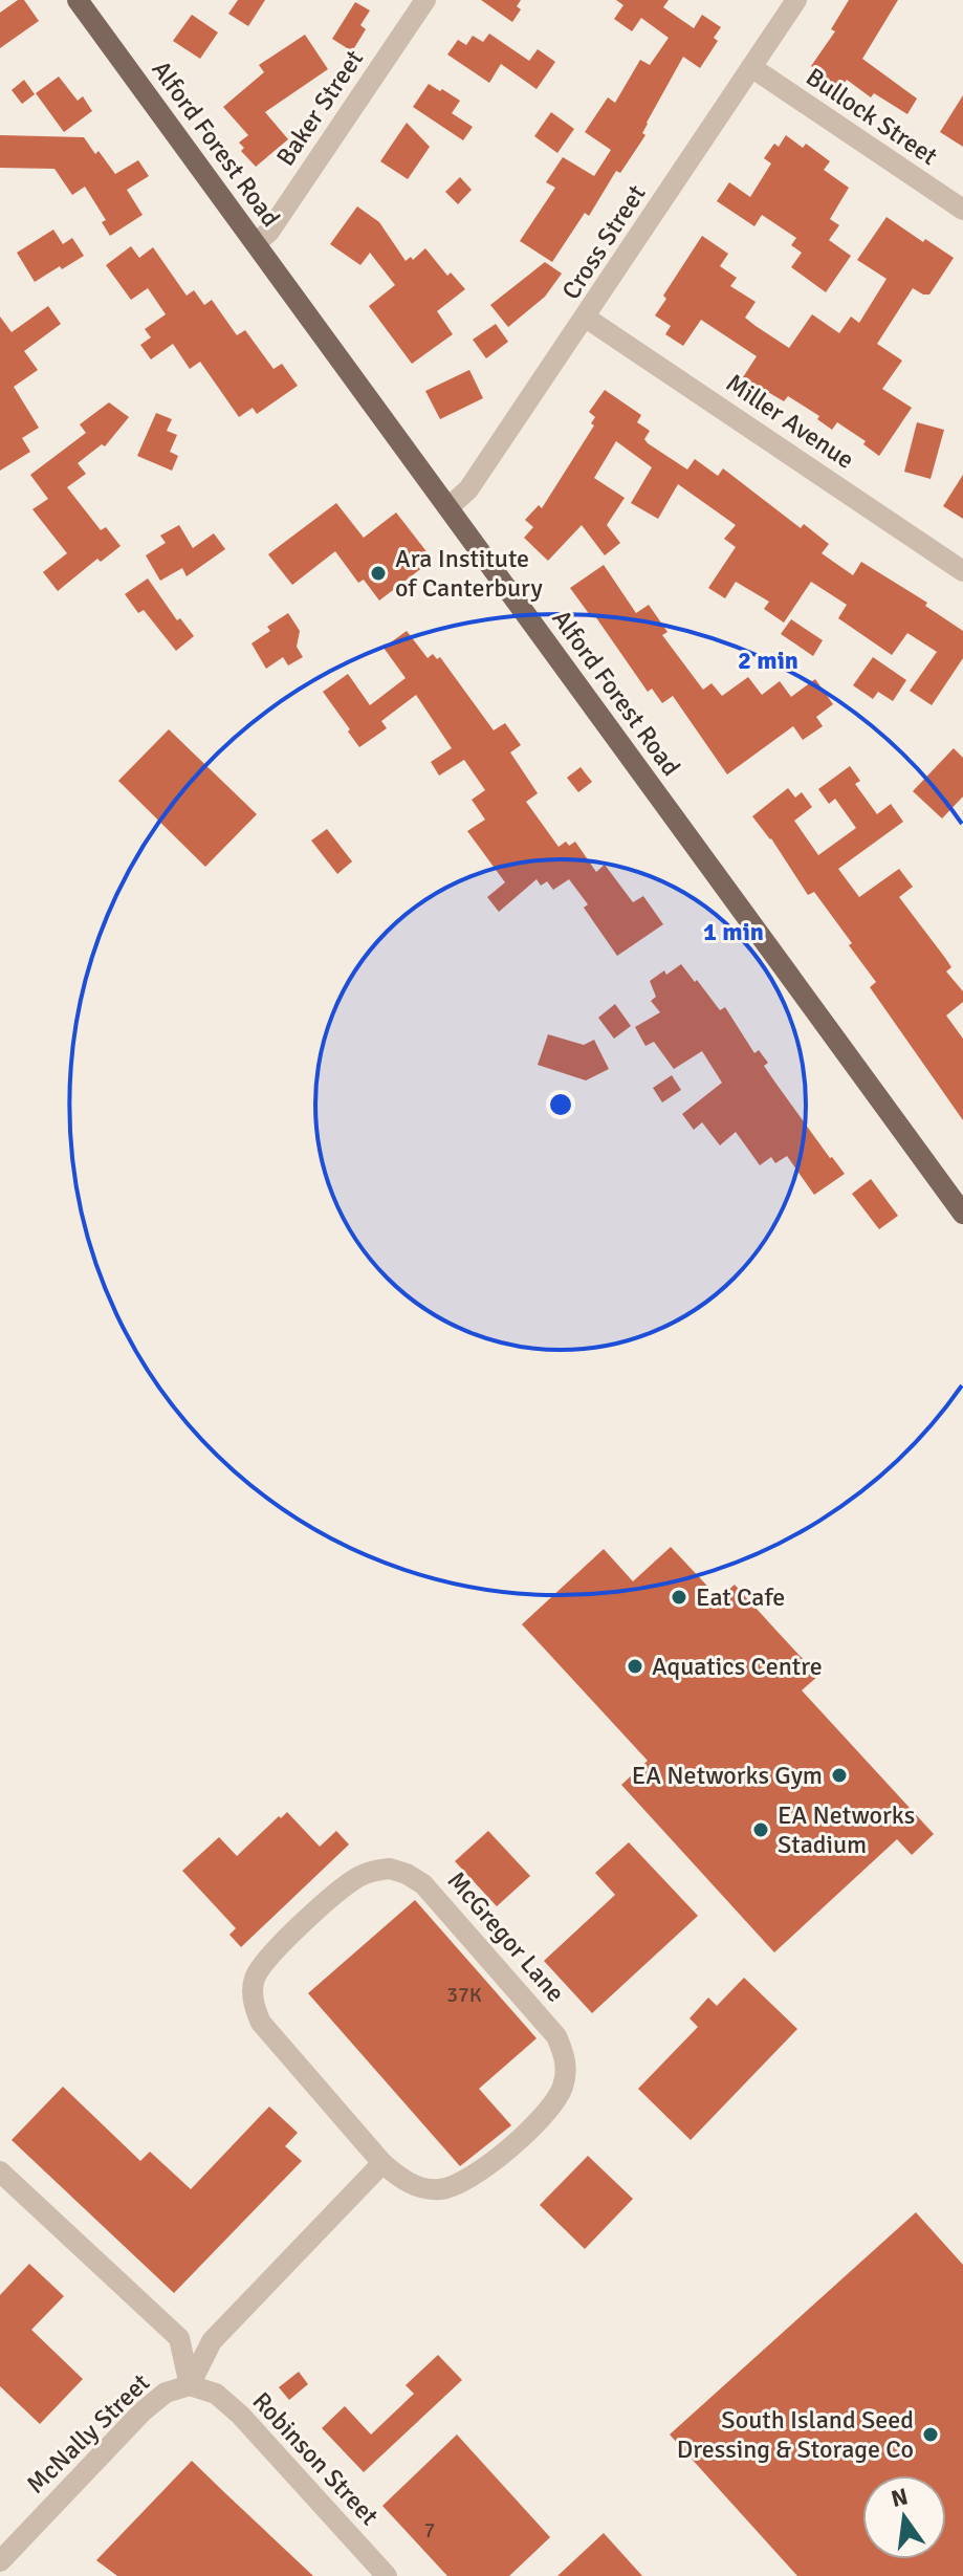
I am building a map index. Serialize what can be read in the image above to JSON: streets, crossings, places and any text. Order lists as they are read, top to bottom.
{
  "streets": {
    "main road": ["Alford Forest Road"],
    "street": [
      "Baker Street",
      "Bullock Street",
      "Cross Street",
      "Miller Avenue",
      "McGregor Lane",
      "McNally Street",
      "Robinson Street"
    ]
  },
  "crossings": [
    ["Baker Street", "Alford Forest Road"],
    ["Bullock Street", "Cross Street"],
    ["Alford Forest Road", "Cross Street"],
    ["Cross Street", "Miller Avenue"],
    ["McGregor Lane", "McNally Street"],
    ["McNally Street", "Robinson Street"]
  ],
  "places": [
    "Ara Institute of Canterbury",
    "Eat Cafe",
    "Aquatics Centre",
    "EA Networks Gym",
    "EA Networks Stadium",
    "South Island Seed Dressing & Storage Co"
  ],
  "house_numbers": ["37K", "7"],
  "north": "top",
  "rings": ["2 min", "1 min"]
}
